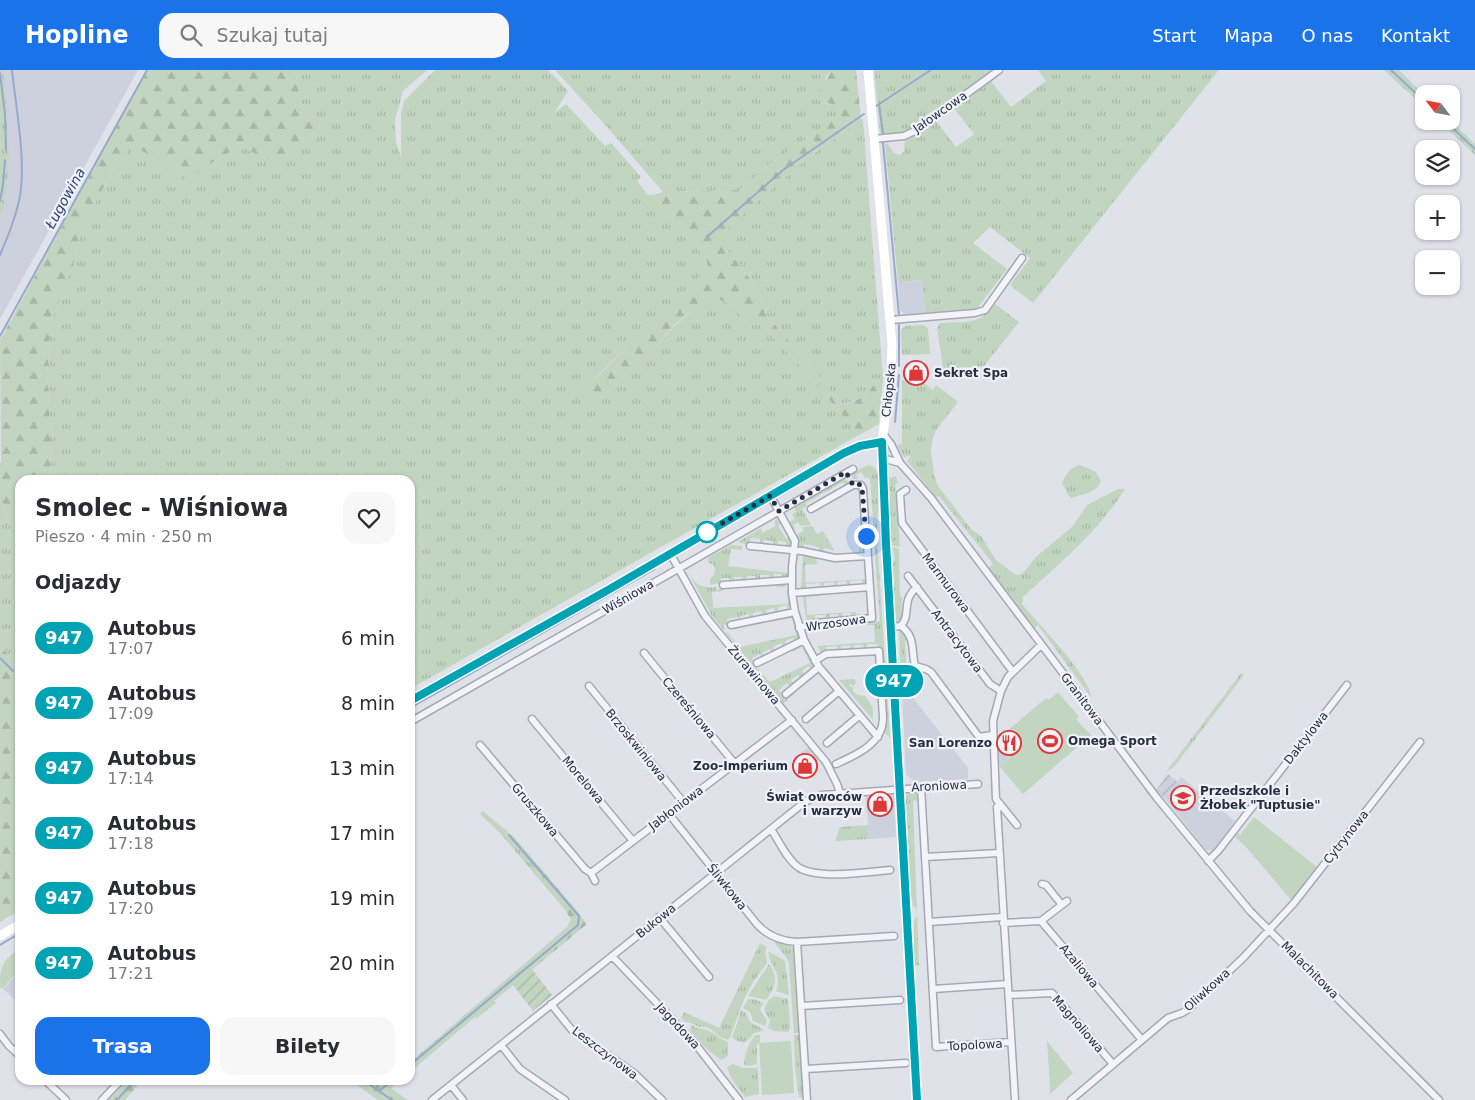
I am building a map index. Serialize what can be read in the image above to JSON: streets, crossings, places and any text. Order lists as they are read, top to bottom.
{
  "streets": {
    "street": [
      "Jałowcowa",
      "Chłopska",
      "Marmurowa",
      "Wiśniowa",
      "Wrzosowa",
      "Antracytowa",
      "Żurawinowa",
      "Granitowa",
      "Czereśniowa",
      "Daktylowa",
      "Brzoskwiniowa",
      "Morelowa",
      "Aroniowa",
      "Jabłoniowa",
      "Gruszkowa",
      "Cytrynowa",
      "Śliwkowa",
      "Bukowa",
      "Azaliowa",
      "Malachitowa",
      "Oliwkowa",
      "Magnoliowa",
      "Jagodowa",
      "Topolowa",
      "Leszczynowa"
    ]
  },
  "crossings": [
    ["Jałowcowa", "Chłopska"],
    ["Chłopska", "Granitowa"],
    ["Chłopska", "Aroniowa"],
    ["Chłopska", "Bukowa"],
    ["Wiśniowa", "Wrzosowa"],
    ["Wiśniowa", "Żurawinowa"],
    ["Żurawinowa", "Jabłoniowa"],
    ["Żurawinowa", "Bukowa"],
    ["Granitowa", "Daktylowa"],
    ["Granitowa", "Cytrynowa"],
    ["Granitowa", "Malachitowa"],
    ["Granitowa", "Oliwkowa"],
    ["Czereśniowa", "Jabłoniowa"],
    ["Brzoskwiniowa", "Jabłoniowa"],
    ["Morelowa", "Jabłoniowa"],
    ["Aroniowa", "Bukowa"],
    ["Aroniowa", "Topolowa"],
    ["Jabłoniowa", "Gruszkowa"],
    ["Jabłoniowa", "Śliwkowa"],
    ["Cytrynowa", "Malachitowa"],
    ["Cytrynowa", "Oliwkowa"],
    ["Śliwkowa", "Bukowa"],
    ["Bukowa", "Jagodowa"],
    ["Bukowa", "Leszczynowa"],
    ["Azaliowa", "Oliwkowa"],
    ["Malachitowa", "Oliwkowa"],
    ["Oliwkowa", "Magnoliowa"],
    ["Magnoliowa", "Topolowa"]
  ],
  "water": ["Ługowina"],
  "places": {
    "shop": ["Sekret Spa", "Zoo-Imperium", "Świat owoców i warzyw"],
    "sports": ["Omega Sport"],
    "restaurant": ["San Lorenzo"],
    "school or university": ["Przedszkole i Żłobek \"Tuptusie\""]
  },
  "lines": ["bus line 947"],
  "north": "top left",
  "page": {
    "header": "Hopline",
    "search": "Szukaj tutaj",
    "nav": [
      "Start",
      "Mapa",
      "O nas",
      "Kontakt"
    ],
    "on_map": "947",
    "map_buttons": ["+", "−"],
    "heading": [
      ["Smolec - Wiśniowa", "Pieszo · 4 min · 250 m"],
      "Odjazdy"
    ],
    "list": [
      {
        "mark": "947",
        "name": "Autobus",
        "note": "17:07",
        "value": "6 min"
      },
      {
        "mark": "947",
        "name": "Autobus",
        "note": "17:09",
        "value": "8 min"
      },
      {
        "mark": "947",
        "name": "Autobus",
        "note": "17:14",
        "value": "13 min"
      },
      {
        "mark": "947",
        "name": "Autobus",
        "note": "17:18",
        "value": "17 min"
      },
      {
        "mark": "947",
        "name": "Autobus",
        "note": "17:20",
        "value": "19 min"
      },
      {
        "mark": "947",
        "name": "Autobus",
        "note": "17:21",
        "value": "20 min"
      }
    ],
    "buttons": ["Trasa", "Bilety"]
  }
}
